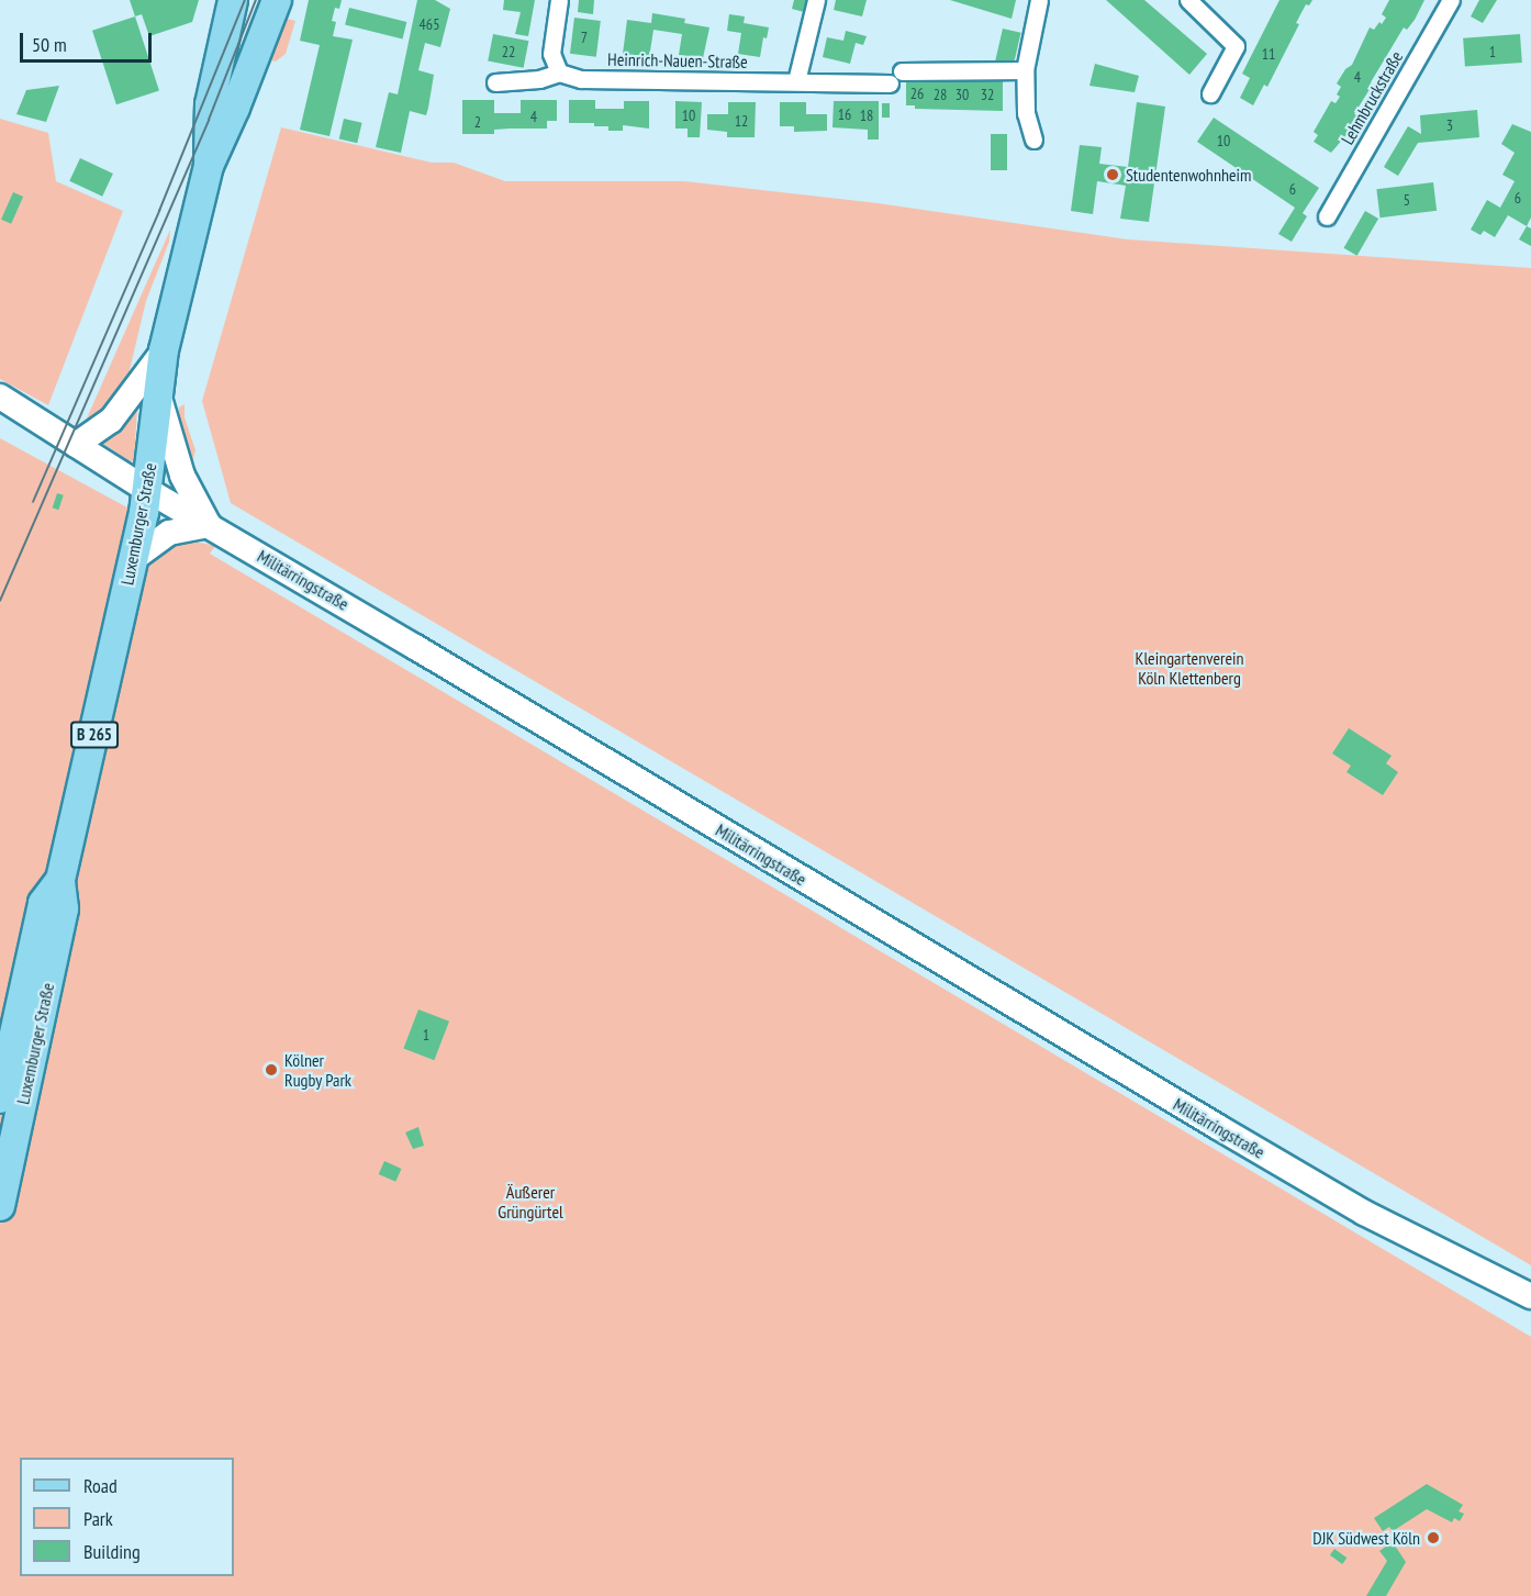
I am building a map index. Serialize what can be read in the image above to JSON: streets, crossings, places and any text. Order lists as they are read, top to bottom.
{
  "streets": {
    "main road": ["Luxemburger Straße", "Militärringstraße", "B 265"],
    "street": ["Heinrich-Nauen-Straße", "Lehmbruckstraße"]
  },
  "crossings": [
    ["Luxemburger Straße", "Militärringstraße"]
  ],
  "parks": ["Kleingartenverein Köln Klettenberg", "Äußerer Grüngürtel"],
  "places": ["Studentenwohnheim", "Kölner Rugby Park", "DJK Südwest Köln"],
  "house_numbers": [
    "465",
    "7",
    "22",
    "1",
    "11",
    "4",
    "26",
    "28",
    "30",
    "32",
    "16",
    "10",
    "18",
    "4",
    "12",
    "2",
    "3",
    "10",
    "6",
    "6",
    "5",
    "1"
  ],
  "legend": ["Road", "Park", "Building"],
  "scale_bar": "50 m"
}
